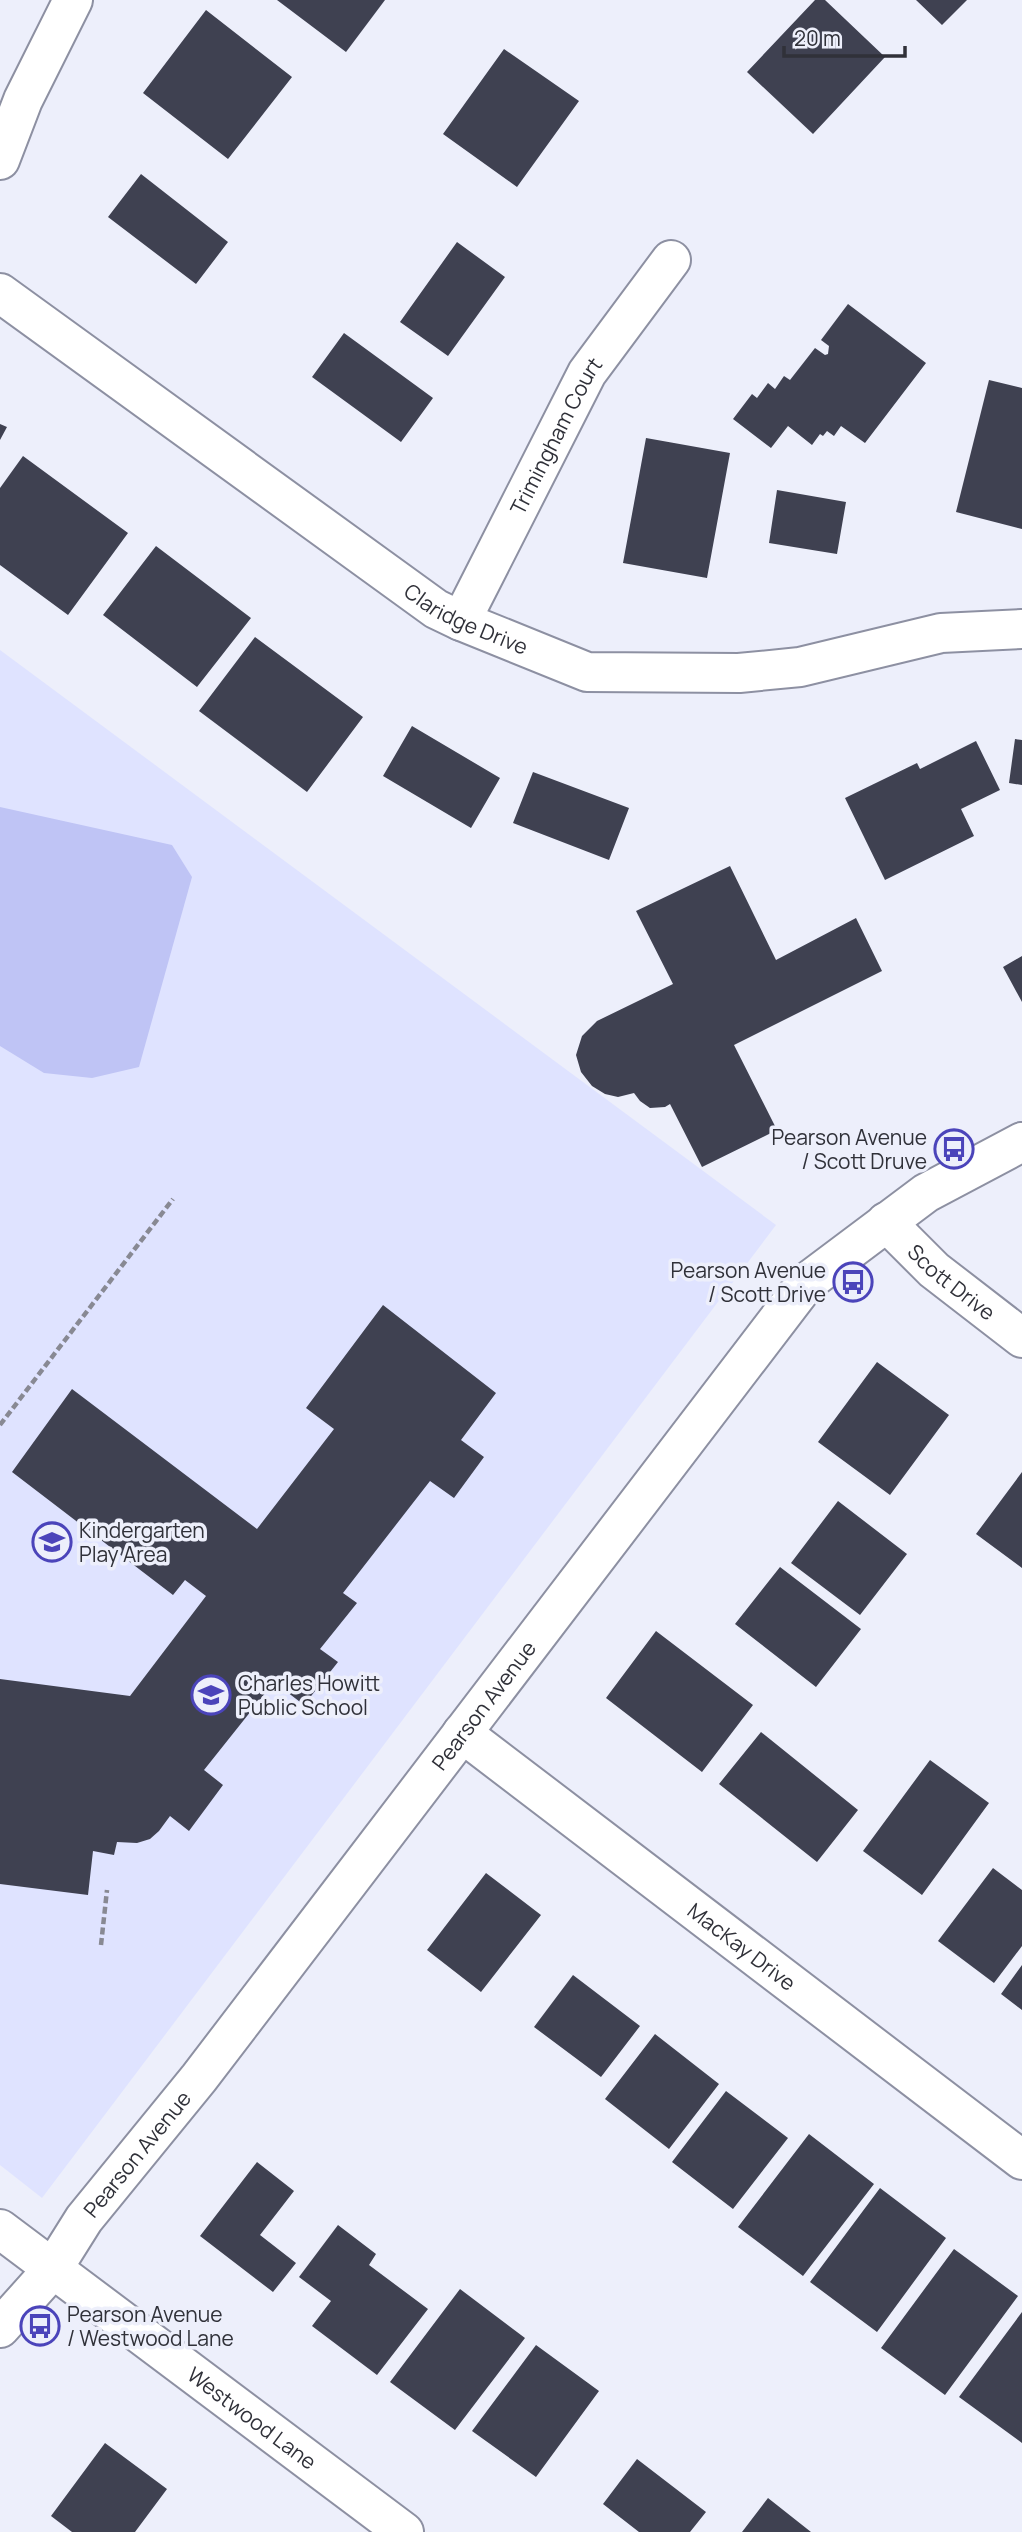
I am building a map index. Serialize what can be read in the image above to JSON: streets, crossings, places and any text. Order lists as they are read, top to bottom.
{
  "streets": {
    "street": [
      "Trimingham Court",
      "Claridge Drive",
      "Scott Drive",
      "Pearson Avenue",
      "MacKay Drive",
      "Westwood Lane"
    ]
  },
  "crossings": [
    ["Trimingham Court", "Claridge Drive"],
    ["Scott Drive", "Pearson Avenue"],
    ["Pearson Avenue", "MacKay Drive"],
    ["Pearson Avenue", "Westwood Lane"]
  ],
  "places": {
    "bus stop": ["Pearson Avenue / Scott Druve", "Pearson Avenue / Scott Drive", "Pearson Avenue / Westwood Lane"],
    "school or university": ["Kindergarten Play Area", "Charles Howitt Public School"]
  },
  "scale_bar": "20 m"
}
